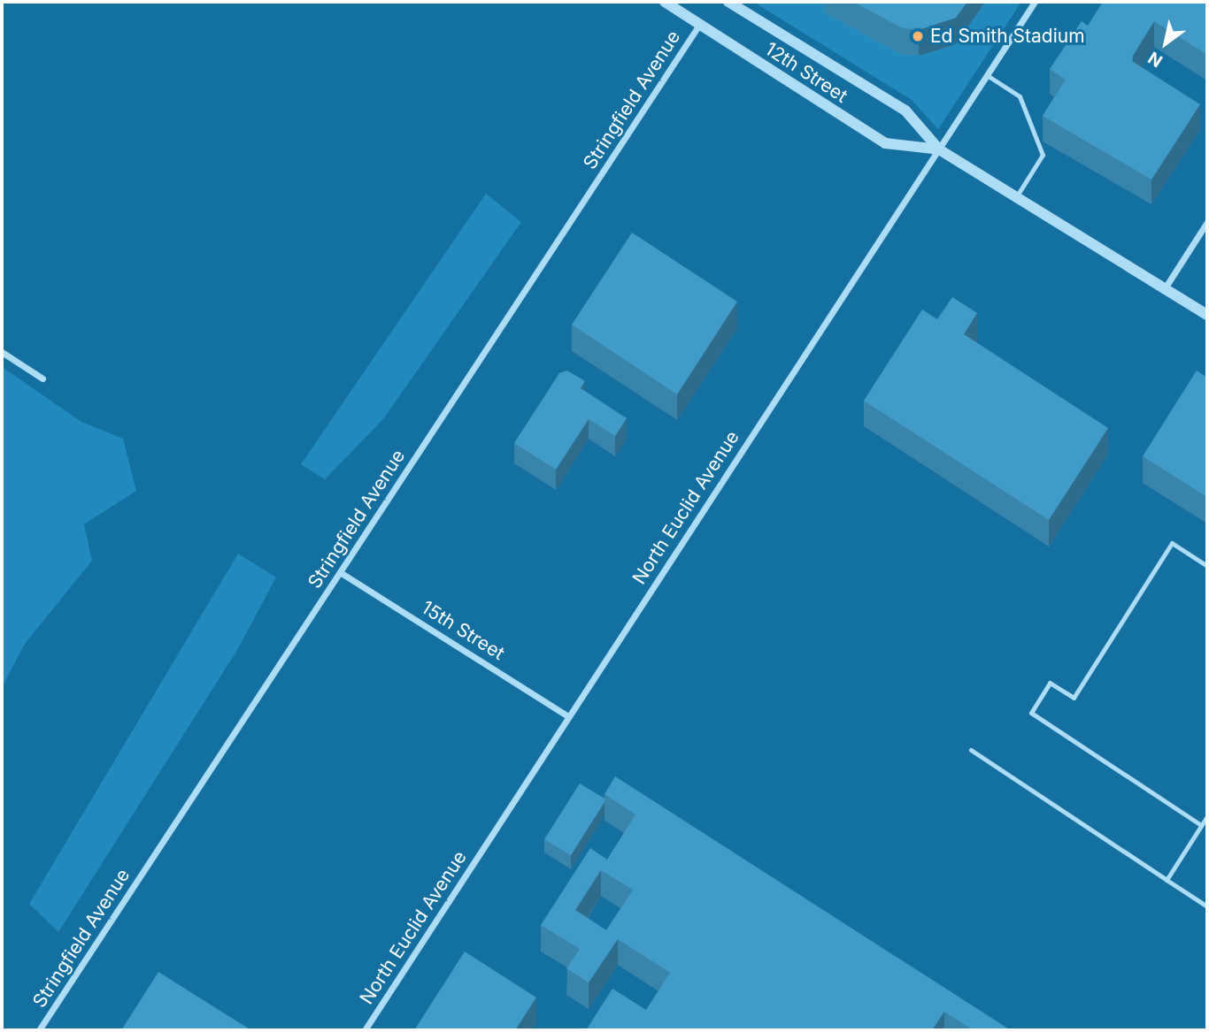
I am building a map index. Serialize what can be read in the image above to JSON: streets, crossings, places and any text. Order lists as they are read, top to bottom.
{
  "streets": {
    "street": [
      "12th Street",
      "Stringfield Avenue",
      "North Euclid Avenue",
      "15th Street"
    ]
  },
  "crossings": [
    ["12th Street", "Stringfield Avenue"],
    ["12th Street", "North Euclid Avenue"],
    ["Stringfield Avenue", "15th Street"],
    ["North Euclid Avenue", "15th Street"]
  ],
  "places": ["Ed Smith Stadium"],
  "north": "bottom left"
}
